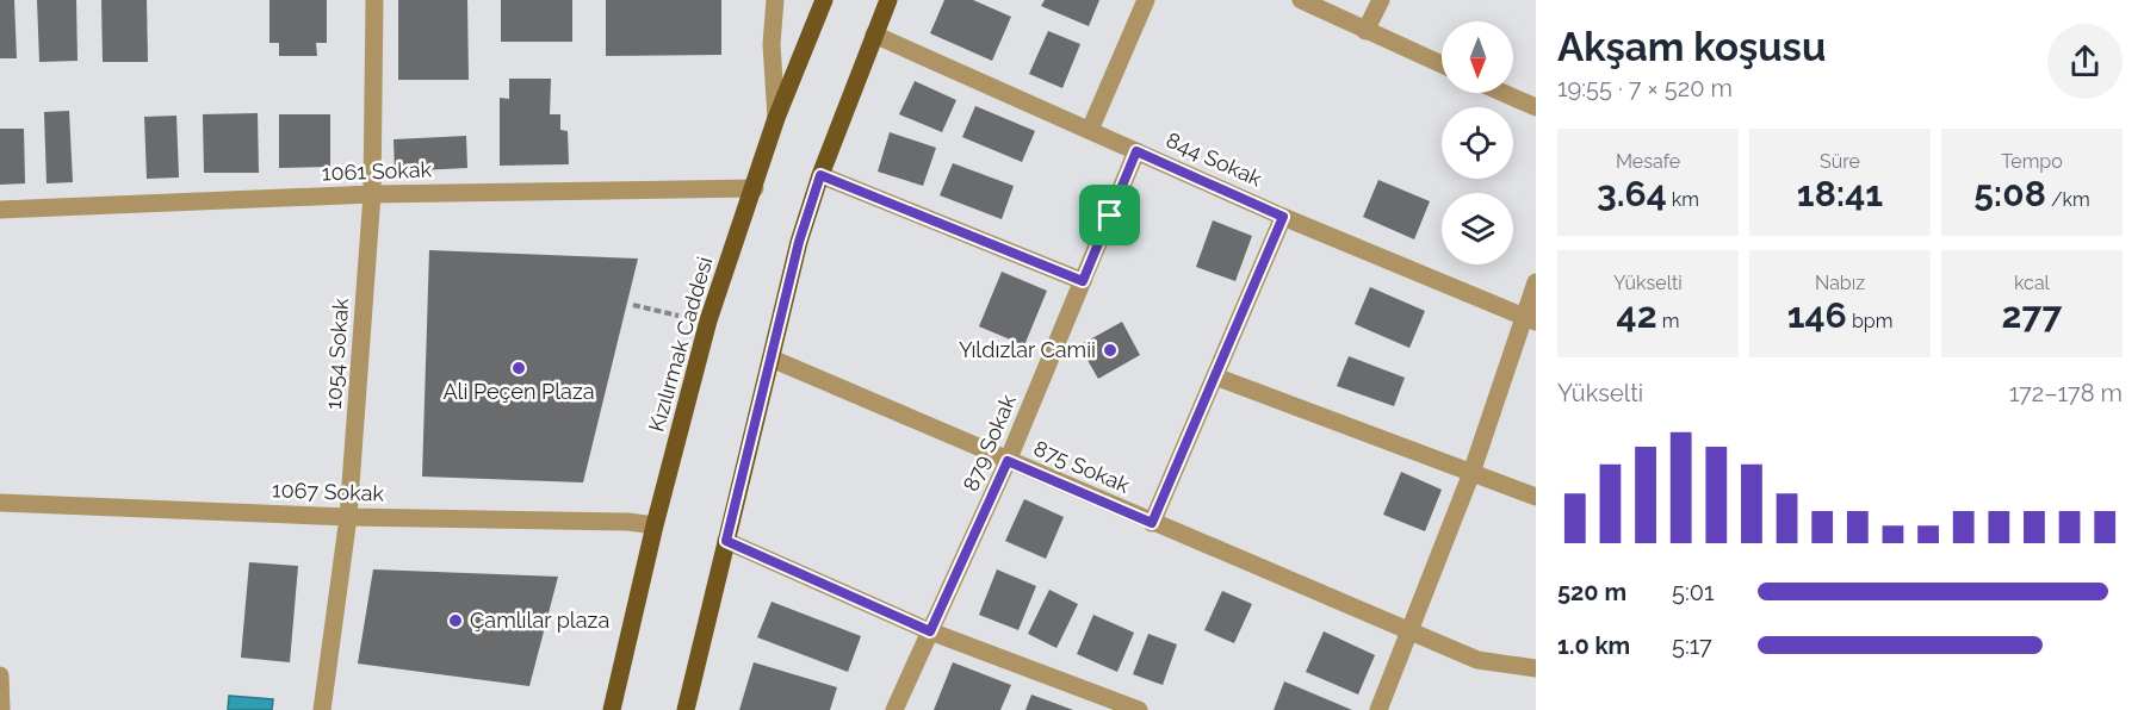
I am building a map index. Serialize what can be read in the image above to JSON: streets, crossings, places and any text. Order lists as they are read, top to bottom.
{
  "streets": {
    "main road": ["Kızılırmak Caddesi"],
    "street": [
      "844 Sokak",
      "1061 Sokak",
      "1054 Sokak",
      "879 Sokak",
      "875 Sokak",
      "1067 Sokak"
    ]
  },
  "crossings": [
    ["844 Sokak", "879 Sokak"],
    ["1061 Sokak", "Kızılırmak Caddesi"],
    ["1061 Sokak", "1054 Sokak"],
    ["Kızılırmak Caddesi", "1067 Sokak"],
    ["1054 Sokak", "1067 Sokak"],
    ["879 Sokak", "875 Sokak"]
  ],
  "places": ["Yıldızlar Camii", "Ali Peçen Plaza", "Çamlılar plaza"],
  "north": "bottom",
  "page": {
    "heading": ["Akşam koşusu", "19:55 · 7 × 520 m"],
    "stats": [
      ["Mesafe", "3.64 km"],
      ["Süre", "18:41"],
      ["Tempo", "5:08 /km"],
      ["Yükselti", "42 m"],
      ["Nabız", "146 bpm"],
      ["kcal", "277"]
    ],
    "chart": ["Yükselti", "172–178 m"],
    "list": [
      {
        "name": "520 m",
        "note": "5:01"
      },
      {
        "name": "1.0 km",
        "note": "5:17"
      }
    ]
  }
}
